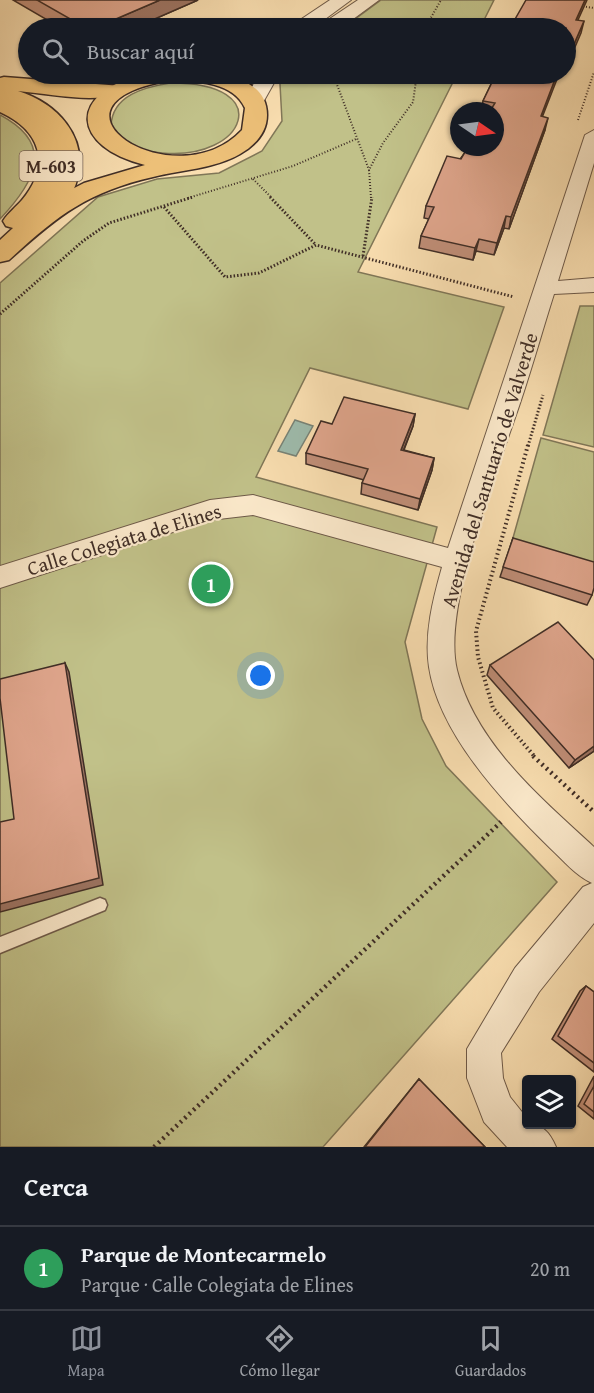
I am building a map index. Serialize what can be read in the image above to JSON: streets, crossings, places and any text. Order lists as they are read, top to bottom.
{
  "streets": {
    "main road": ["M-603"],
    "street": ["Avenida del Santuario de Valverde", "Calle Colegiata de Elines"]
  },
  "crossings": [
    ["Avenida del Santuario de Valverde", "Calle Colegiata de Elines"]
  ],
  "north": "right",
  "page": {
    "search": "Buscar aquí",
    "pins": "1",
    "heading": "Cerca",
    "list": [
      {
        "mark": "1",
        "name": "Parque de Montecarmelo",
        "note": "Parque · Calle Colegiata de Elines",
        "value": "20 m"
      }
    ],
    "nav": ["Mapa", "Cómo llegar", "Guardados"]
  }
}
